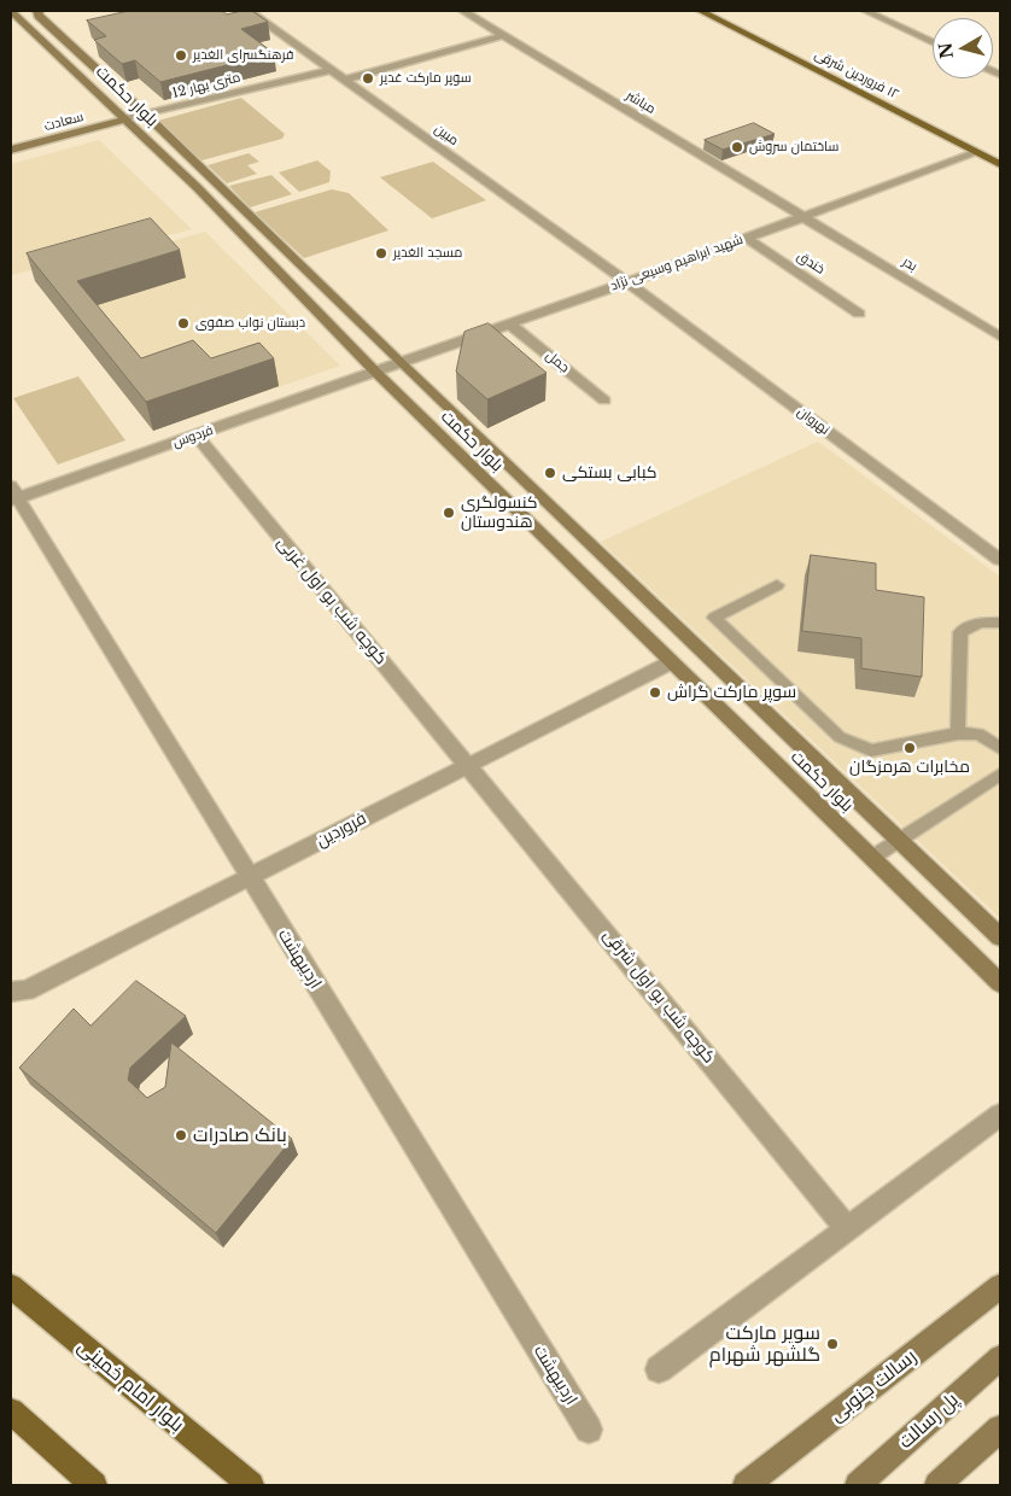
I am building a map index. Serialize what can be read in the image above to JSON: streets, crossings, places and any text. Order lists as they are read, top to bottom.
{
  "streets": {
    "main road": ["١٢ فروردین شرقی", "بلوار امام خمینی"],
    "street": [
      "12 متری بهار",
      "بلوار حکمت",
      "مباشر",
      "سعادت",
      "مبین",
      "شهید ابراهیم وسیعی نژاد",
      "خندق",
      "بدر",
      "جمل",
      "نهروان",
      "فردوس",
      "کوچه شب بو اول غربی",
      "فروردین",
      "اردیبهشت",
      "کوچه شب بو اول شرقی",
      "رسالت جنوبی",
      "پل رسالت"
    ]
  },
  "crossings": [
    ["١٢ فروردین شرقی", "شهید ابراهیم وسیعی نژاد"],
    ["12 متری بهار", "بلوار حکمت"],
    ["12 متری بهار", "سعادت"],
    ["12 متری بهار", "مبین"],
    ["بلوار حکمت", "سعادت"],
    ["بلوار حکمت", "شهید ابراهیم وسیعی نژاد"],
    ["بلوار حکمت", "فردوس"],
    ["بلوار حکمت", "فروردین"],
    ["مباشر", "شهید ابراهیم وسیعی نژاد"],
    ["مباشر", "بدر"],
    ["مبین", "شهید ابراهیم وسیعی نژاد"],
    ["مبین", "نهروان"],
    ["شهید ابراهیم وسیعی نژاد", "خندق"],
    ["شهید ابراهیم وسیعی نژاد", "بدر"],
    ["شهید ابراهیم وسیعی نژاد", "جمل"],
    ["شهید ابراهیم وسیعی نژاد", "نهروان"],
    ["شهید ابراهیم وسیعی نژاد", "فردوس"],
    ["فردوس", "کوچه شب بو اول غربی"],
    ["فردوس", "اردیبهشت"],
    ["کوچه شب بو اول غربی", "فروردین"],
    ["کوچه شب بو اول غربی", "کوچه شب بو اول شرقی"],
    ["فروردین", "اردیبهشت"],
    ["فروردین", "کوچه شب بو اول شرقی"]
  ],
  "places": [
    "فرهنگسرای الغدیر",
    "سوپر مارکت غدیر",
    "ساختمان سروش",
    "مسجد الغدیر",
    "دبستان نواب صفوی",
    "کبابی بستکی",
    "کنسولگری هندوستان",
    "سوپر مارکت گراش",
    "مخابرات هرمزگان",
    "بانک صادرات",
    "سوپر مارکت گلشهر شهرام"
  ],
  "north": "left"
}
